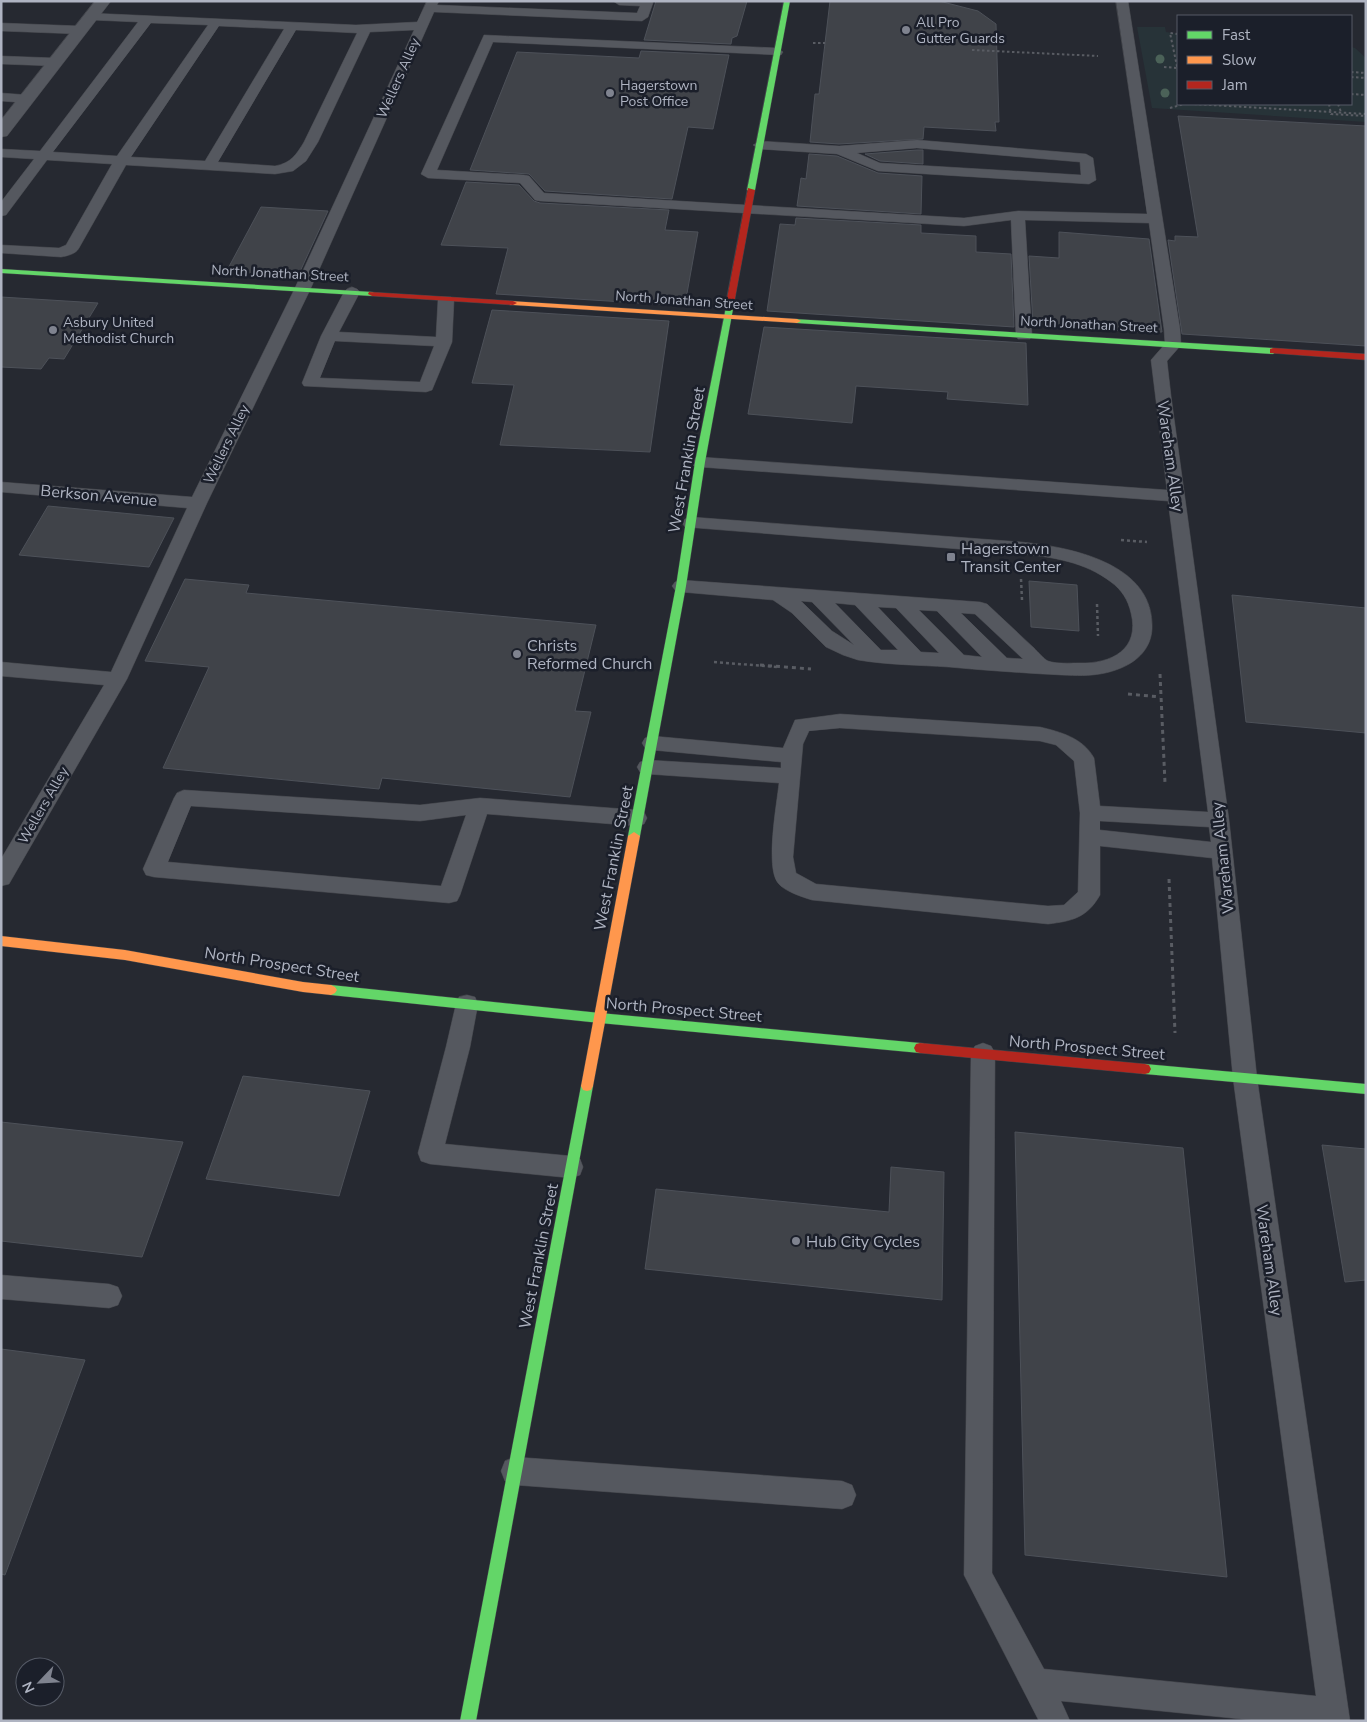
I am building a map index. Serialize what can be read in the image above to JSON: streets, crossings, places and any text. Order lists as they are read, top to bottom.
{
  "streets": {
    "main road": ["North Jonathan Street", "West Franklin Street", "North Prospect Street"],
    "lane": ["Wellers Alley", "Wareham Alley", "Berkson Avenue"]
  },
  "crossings": [
    ["Wellers Alley", "North Jonathan Street"],
    ["Wellers Alley", "Berkson Avenue"],
    ["North Jonathan Street", "Wareham Alley"],
    ["North Jonathan Street", "West Franklin Street"],
    ["Wareham Alley", "North Prospect Street"],
    ["West Franklin Street", "North Prospect Street"]
  ],
  "places": {
    "other": [
      "All Pro Gutter Guards",
      "Hagerstown Post Office",
      "Asbury United Methodist Church",
      "Christs Reformed Church",
      "Hub City Cycles"
    ],
    "transit": ["Hagerstown Transit Center"]
  },
  "legend": ["Fast", "Slow", "Jam"],
  "north": "bottom left"
}
